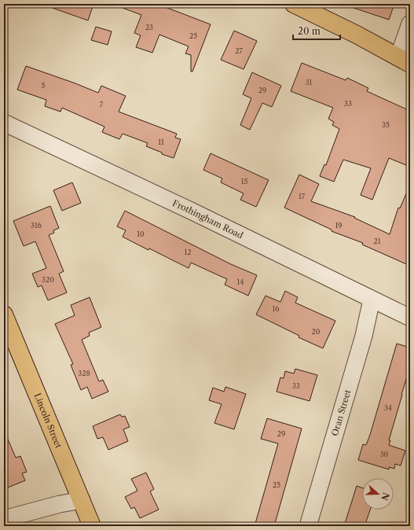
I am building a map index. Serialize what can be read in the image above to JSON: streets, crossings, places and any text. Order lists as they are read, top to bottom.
{
  "streets": {
    "main road": ["Lincoln Street"],
    "street": ["Frothingham Road", "Oran Street"]
  },
  "crossings": [
    ["Frothingham Road", "Oran Street"]
  ],
  "house_numbers": [
    "23",
    "25",
    "27",
    "31",
    "5",
    "29",
    "33",
    "7",
    "35",
    "11",
    "15",
    "17",
    "316",
    "19",
    "10",
    "21",
    "12",
    "320",
    "14",
    "16",
    "20",
    "328",
    "33",
    "34",
    "29",
    "30",
    "25"
  ],
  "scale_bar": "20 m",
  "north": "right"
}
